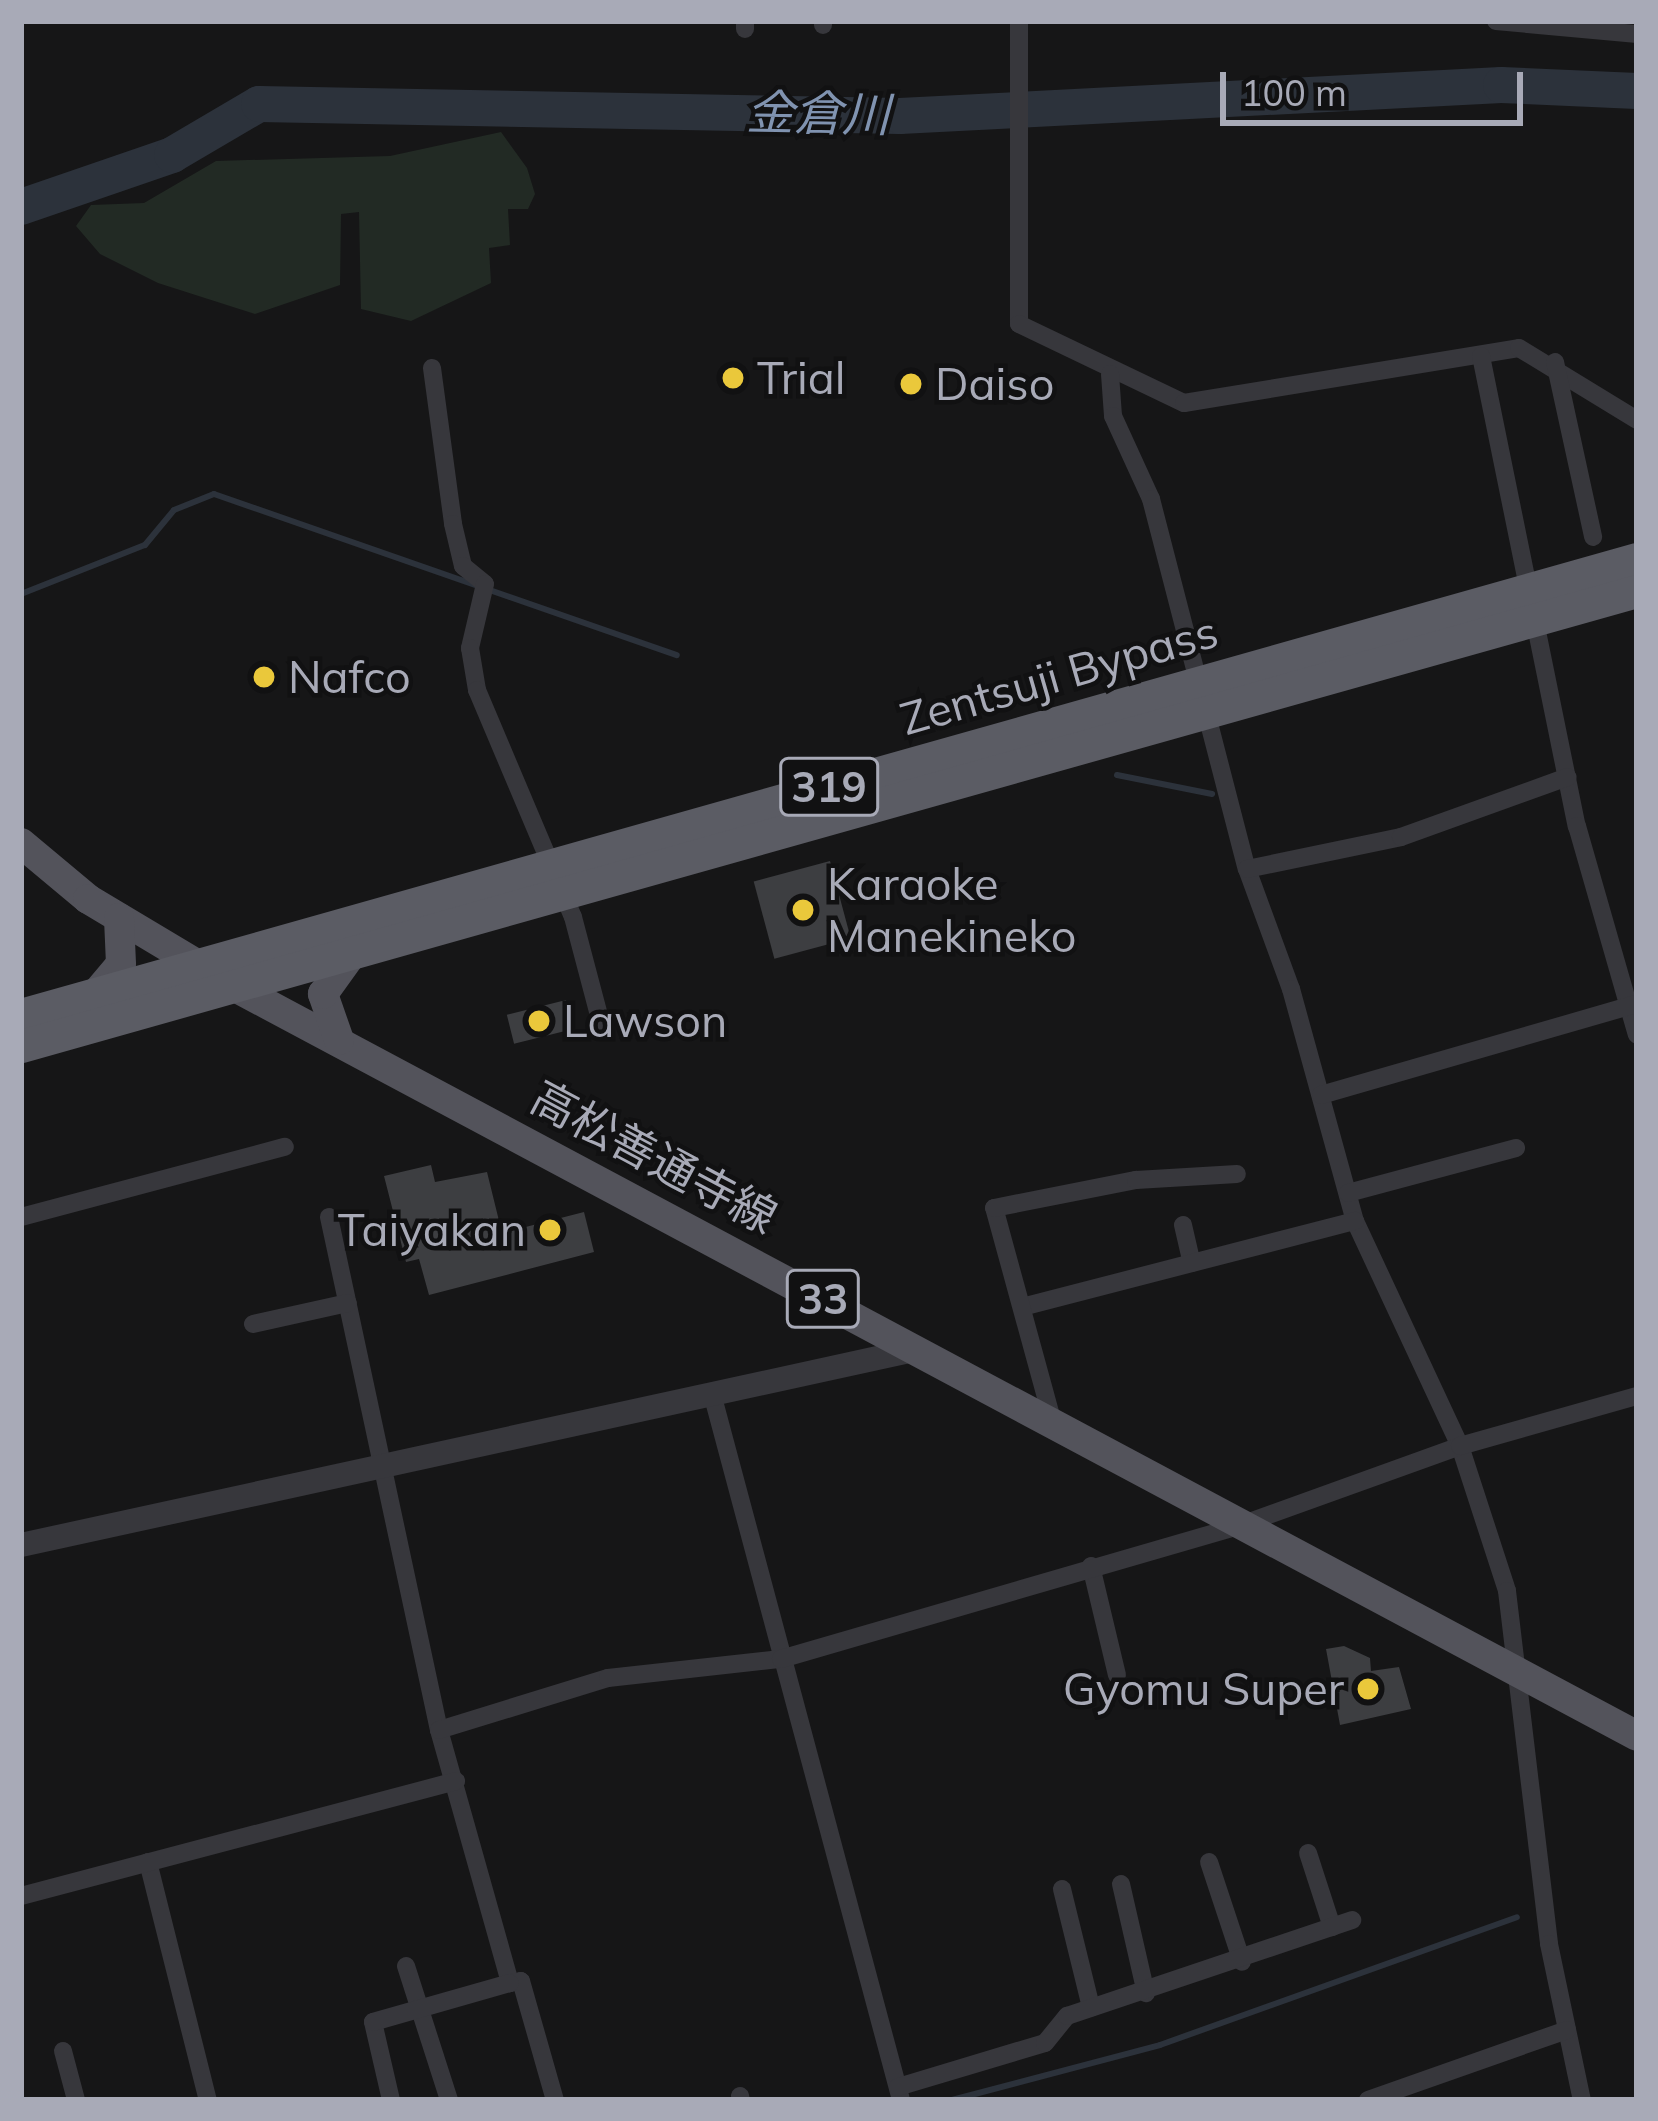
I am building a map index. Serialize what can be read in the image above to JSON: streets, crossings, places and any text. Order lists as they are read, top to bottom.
{
  "streets": {
    "highway": ["Zentsuji Bypass", "319"],
    "main road": ["高松善通寺線", "33"]
  },
  "crossings": [
    ["Zentsuji Bypass", "高松善通寺線"]
  ],
  "water": ["金倉川"],
  "places": [
    "Trial",
    "Daiso",
    "Nafco",
    "Karaoke Manekineko",
    "Lawson",
    "Taiyakan",
    "Gyomu Super"
  ],
  "scale_bar": "100 m"
}
